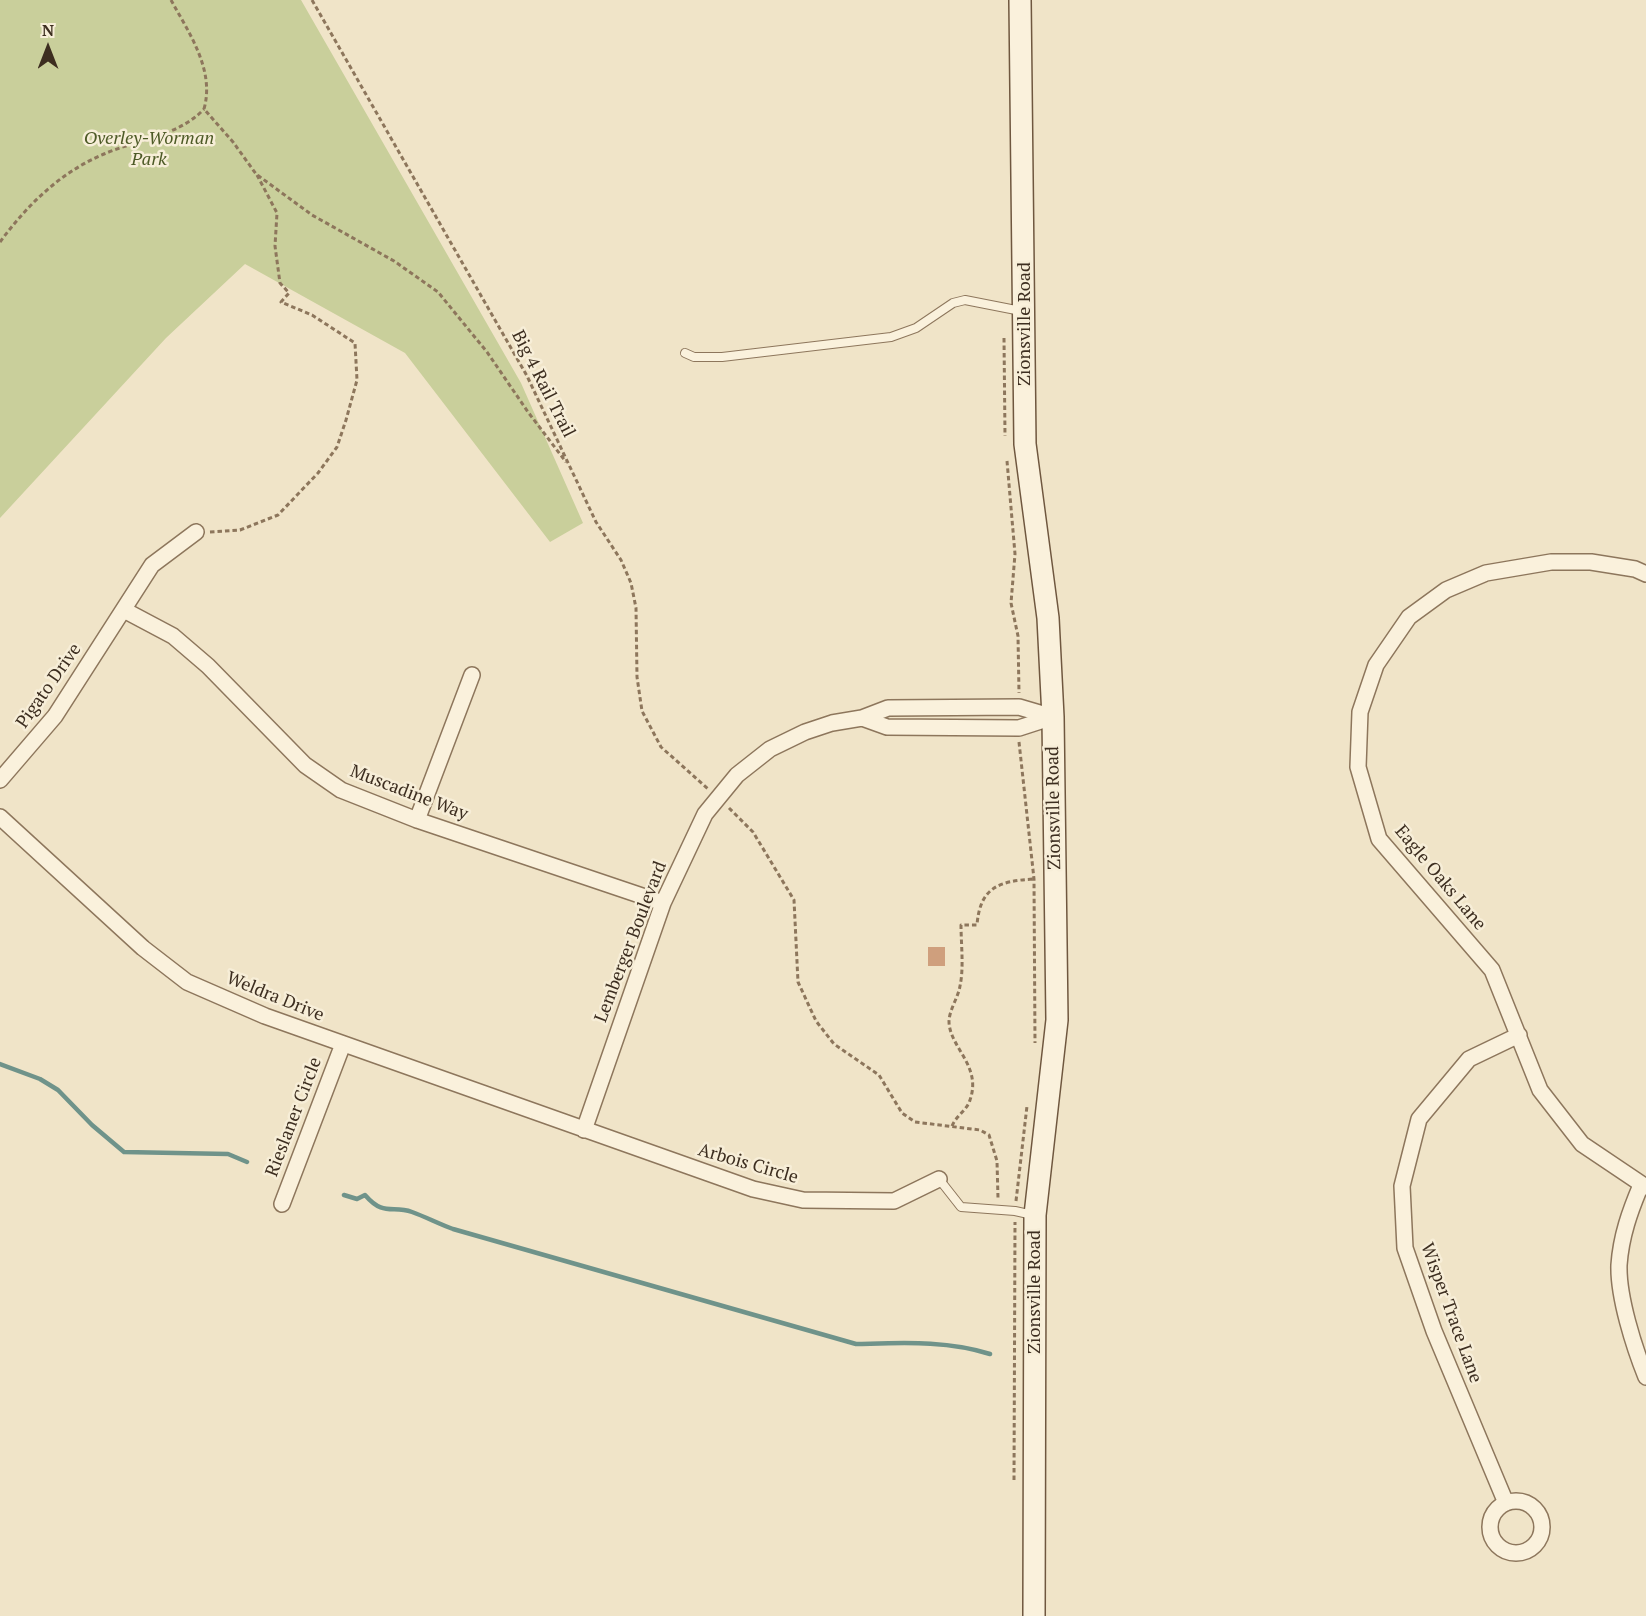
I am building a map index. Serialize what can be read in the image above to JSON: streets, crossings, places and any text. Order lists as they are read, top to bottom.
{
  "streets": {
    "main road": ["Zionsville Road"],
    "street": [
      "Pigato Drive",
      "Muscadine Way",
      "Eagle Oaks Lane",
      "Lemberger Boulevard",
      "Weldra Drive",
      "Rieslaner Circle",
      "Arbois Circle",
      "Wisper Trace Lane"
    ],
    "path": ["Big 4 Rail Trail"]
  },
  "crossings": [
    ["Zionsville Road", "Lemberger Boulevard"],
    ["Pigato Drive", "Muscadine Way"],
    ["Muscadine Way", "Lemberger Boulevard"],
    ["Eagle Oaks Lane", "Wisper Trace Lane"],
    ["Lemberger Boulevard", "Weldra Drive"],
    ["Lemberger Boulevard", "Arbois Circle"],
    ["Weldra Drive", "Rieslaner Circle"],
    ["Weldra Drive", "Arbois Circle"]
  ],
  "parks": ["Overley-Worman Park"],
  "north": "top"
}
